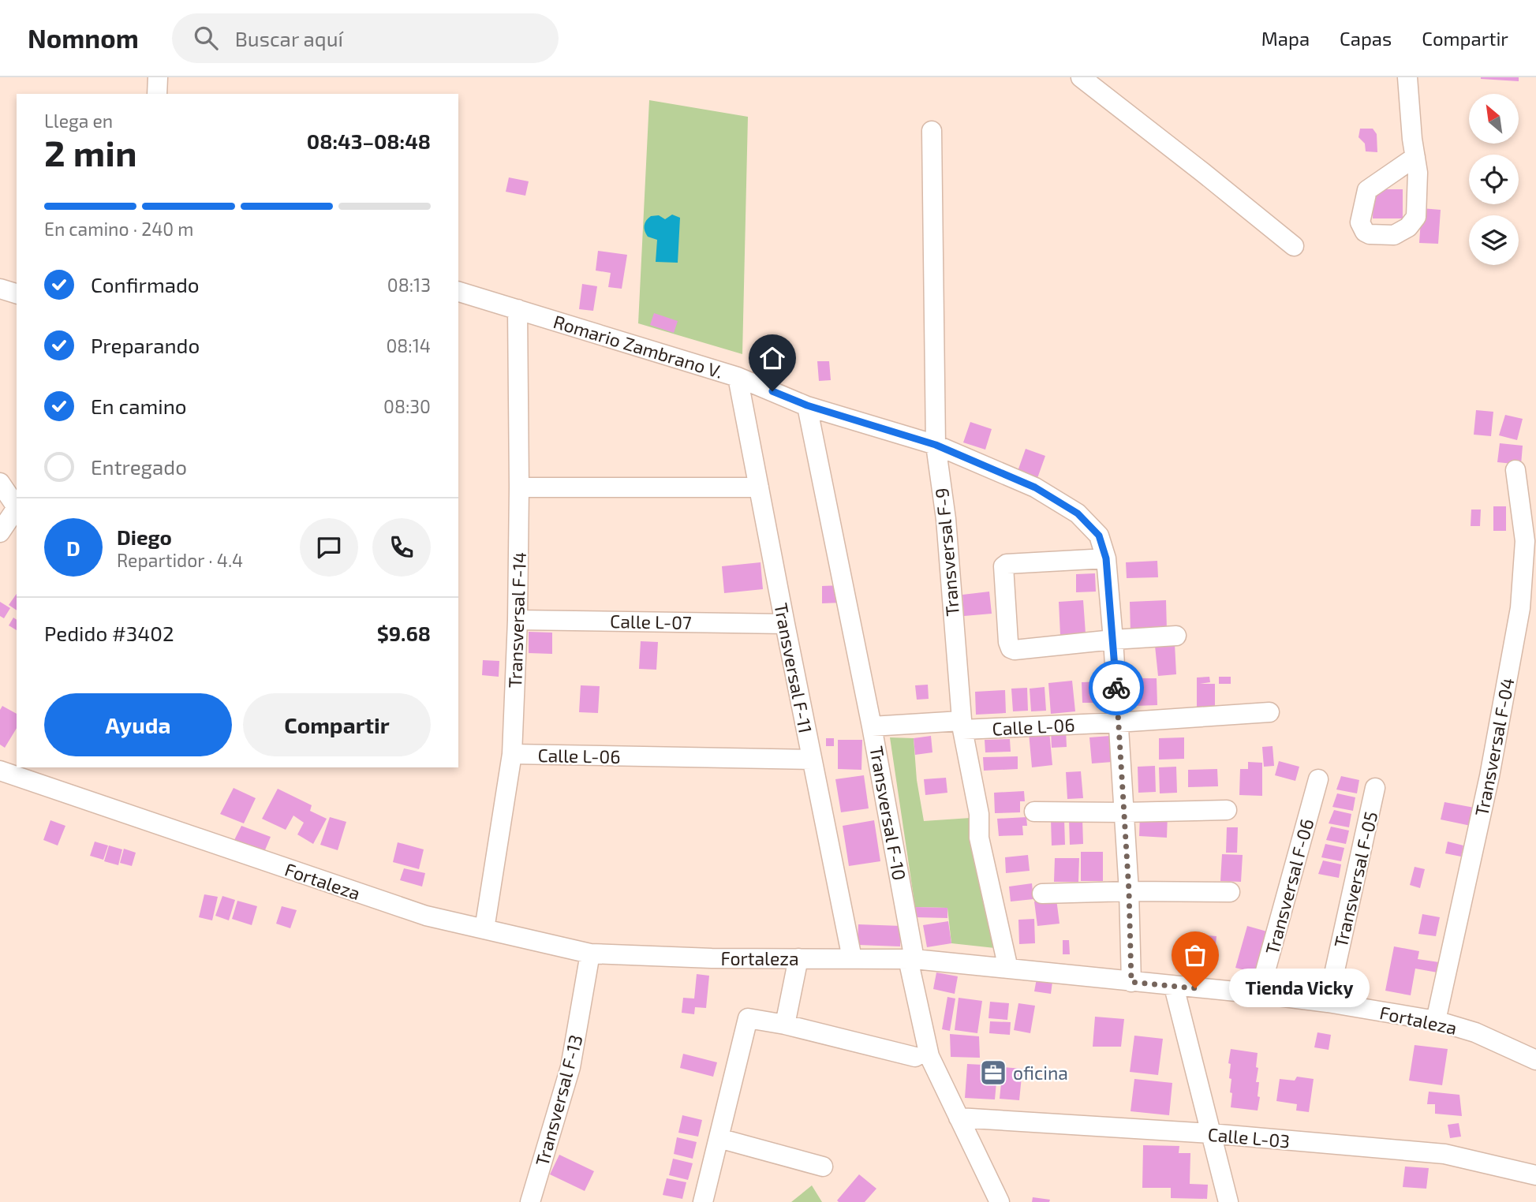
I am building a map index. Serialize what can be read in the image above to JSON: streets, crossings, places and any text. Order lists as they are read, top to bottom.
{
  "streets": {
    "street": [
      "Romario Zambrano V.",
      "Transversal F-9",
      "Transversal F-14",
      "Calle L-07",
      "Transversal F-11",
      "Calle L-06",
      "Transversal F-04",
      "Transversal F-10",
      "Transversal F-05",
      "Fortaleza",
      "Transversal F-06",
      "Transversal F-13",
      "Calle L-03"
    ]
  },
  "crossings": [
    ["Romario Zambrano V.", "Transversal F-9"],
    ["Romario Zambrano V.", "Transversal F-14"],
    ["Romario Zambrano V.", "Transversal F-11"],
    ["Romario Zambrano V.", "Calle L-06"],
    ["Romario Zambrano V.", "Transversal F-10"],
    ["Romario Zambrano V.", "Fortaleza"],
    ["Transversal F-9", "Calle L-06"],
    ["Transversal F-9", "Fortaleza"],
    ["Transversal F-14", "Calle L-07"],
    ["Transversal F-14", "Calle L-06"],
    ["Transversal F-14", "Fortaleza"],
    ["Calle L-07", "Transversal F-11"],
    ["Transversal F-11", "Calle L-06"],
    ["Transversal F-11", "Fortaleza"],
    ["Calle L-06", "Transversal F-10"],
    ["Transversal F-04", "Fortaleza"],
    ["Transversal F-10", "Fortaleza"],
    ["Transversal F-10", "Calle L-03"],
    ["Transversal F-05", "Fortaleza"],
    ["Fortaleza", "Transversal F-06"],
    ["Fortaleza", "Transversal F-13"]
  ],
  "places": {
    "other": ["Tienda Vicky"],
    "office": ["oficina"]
  },
  "north": "top left",
  "page": {
    "header": "Nomnom",
    "search": "Buscar aquí",
    "nav": ["Mapa", "Capas", "Compartir"],
    "heading": ["2 min", "Llega en", "08:43–08:48"],
    "panel": [
      "Diego",
      "Repartidor · 4.4",
      "Pedido #3402",
      "$9.68"
    ],
    "bar": "En camino · 240 m",
    "list": [
      ["Confirmado", "08:13"],
      ["Preparando", "08:14"],
      ["En camino", "08:30"],
      "Entregado"
    ],
    "round": "D",
    "buttons": ["Ayuda", "Compartir"],
    "bubble": "Tienda Vicky"
  }
}
